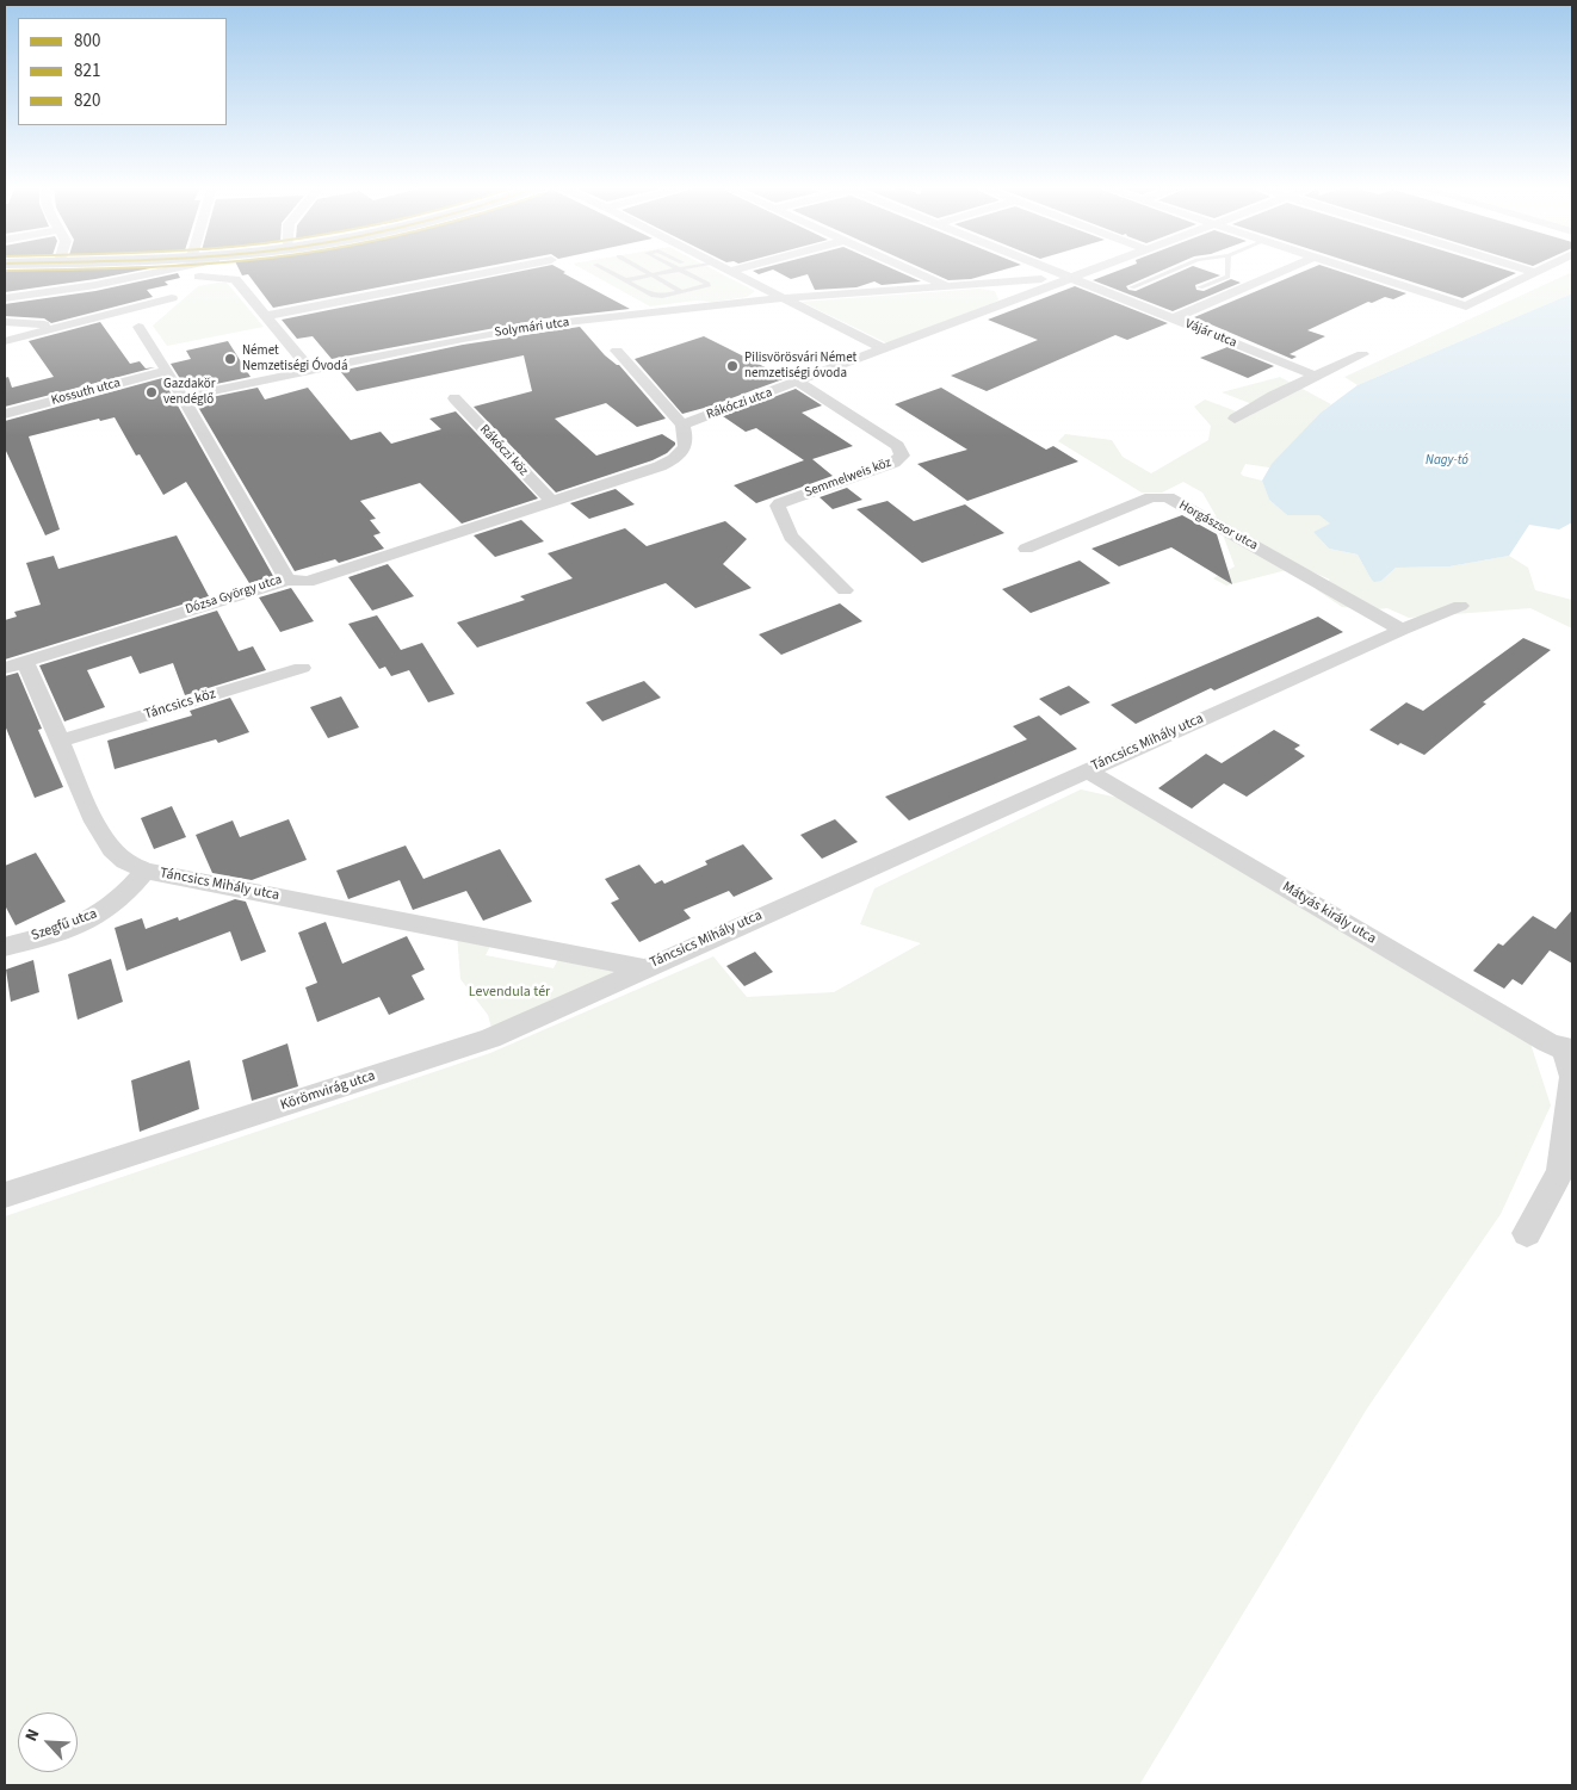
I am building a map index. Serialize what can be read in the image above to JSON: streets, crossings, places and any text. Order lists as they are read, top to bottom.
{
  "streets": {
    "street": [
      "Solymári utca",
      "Vájár utca",
      "Kossuth utca",
      "Rákóczi utca",
      "Rákóczi köz",
      "Semmelweis köz",
      "Horgászsor utca",
      "Dózsa György utca",
      "Táncsics köz",
      "Táncsics Mihály utca",
      "Mátyás király utca",
      "Szegfű utca",
      "Körömvirág utca"
    ]
  },
  "crossings": [
    ["Solymári utca", "Vájár utca"],
    ["Solymári utca", "Rákóczi utca"],
    ["Solymári utca", "Dózsa György utca"],
    ["Vájár utca", "Rákóczi utca"],
    ["Kossuth utca", "Dózsa György utca"],
    ["Rákóczi utca", "Semmelweis köz"],
    ["Horgászsor utca", "Táncsics Mihály utca"],
    ["Dózsa György utca", "Táncsics Mihály utca"],
    ["Táncsics köz", "Táncsics Mihály utca"],
    ["Táncsics Mihály utca", "Mátyás király utca"],
    ["Táncsics Mihály utca", "Szegfű utca"],
    ["Táncsics Mihály utca", "Körömvirág utca"]
  ],
  "water": ["Nagy-tó"],
  "parks": ["Levendula tér"],
  "places": ["Német Nemzetiségi Óvodá", "Pilisvörösvári Német nemzetiségi óvoda", "Gazdakör vendéglő"],
  "lines": ["transit line 821"],
  "legend": ["800", "821", "820"],
  "north": "top left"
}
